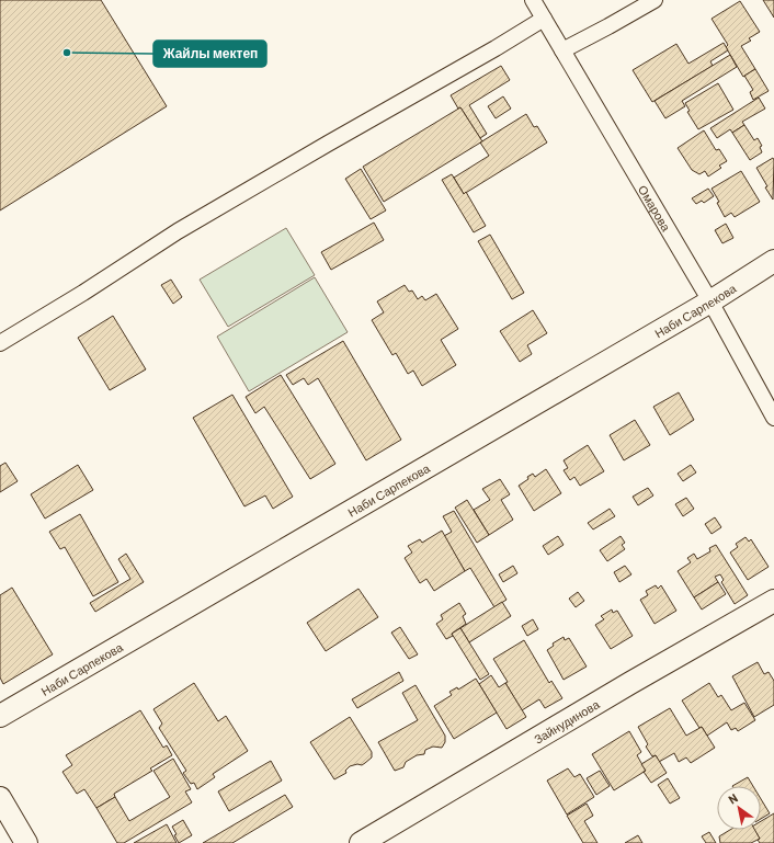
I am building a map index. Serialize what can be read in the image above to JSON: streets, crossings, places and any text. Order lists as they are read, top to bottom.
{
  "streets": {
    "street": ["Омарова", "Наби Сарпекова", "Зайнудинова"]
  },
  "crossings": [
    ["Омарова", "Наби Сарпекова"]
  ],
  "places": ["Жайлы мектеп"],
  "north": "top left"
}
